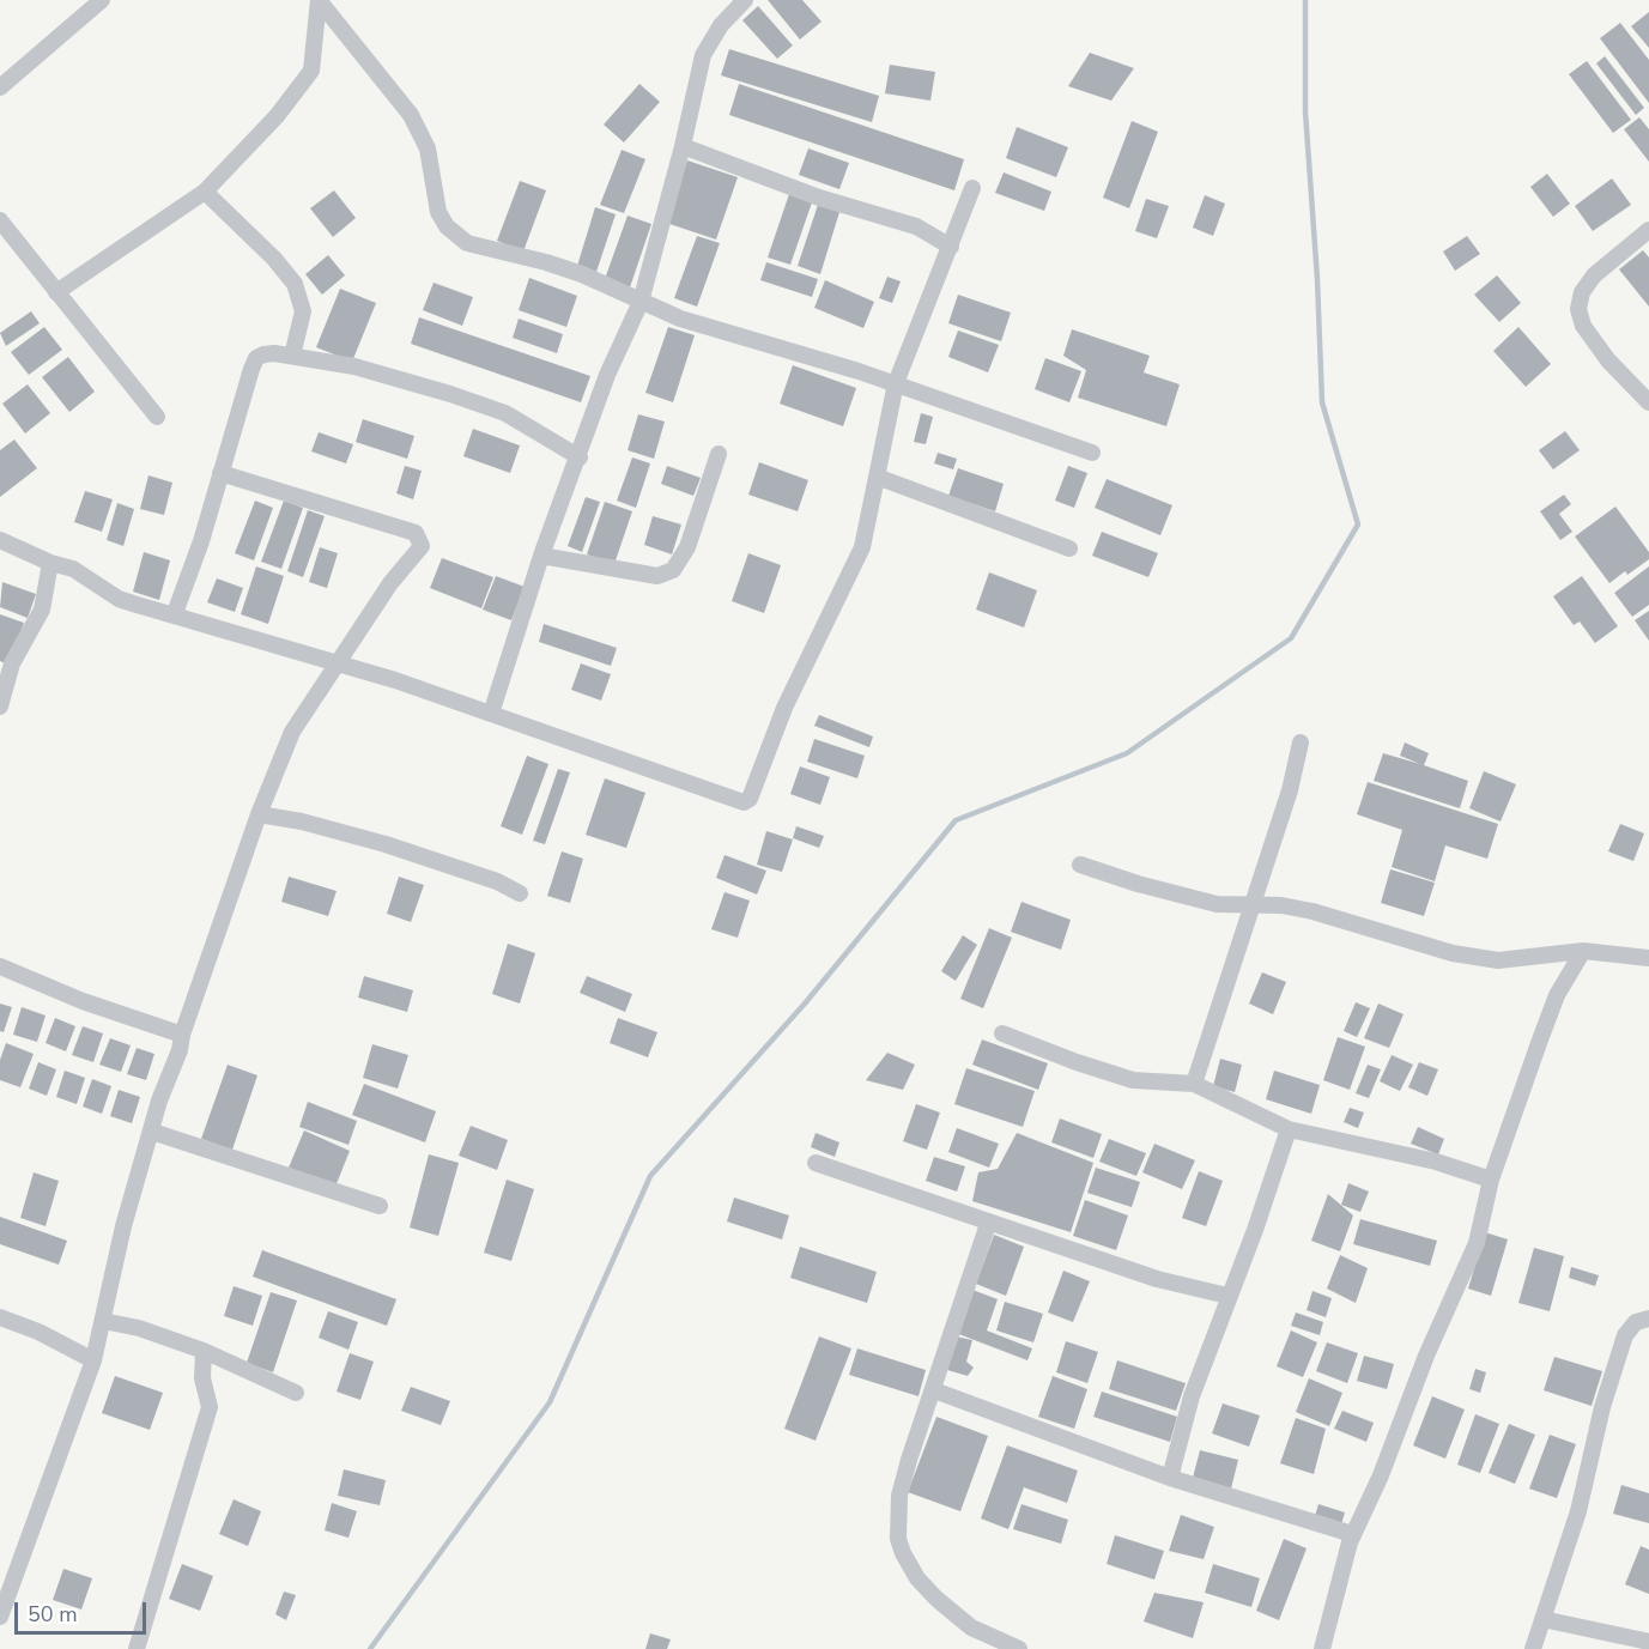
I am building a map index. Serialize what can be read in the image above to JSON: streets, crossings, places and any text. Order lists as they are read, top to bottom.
{
  "scale_bar": "50 m"
}
